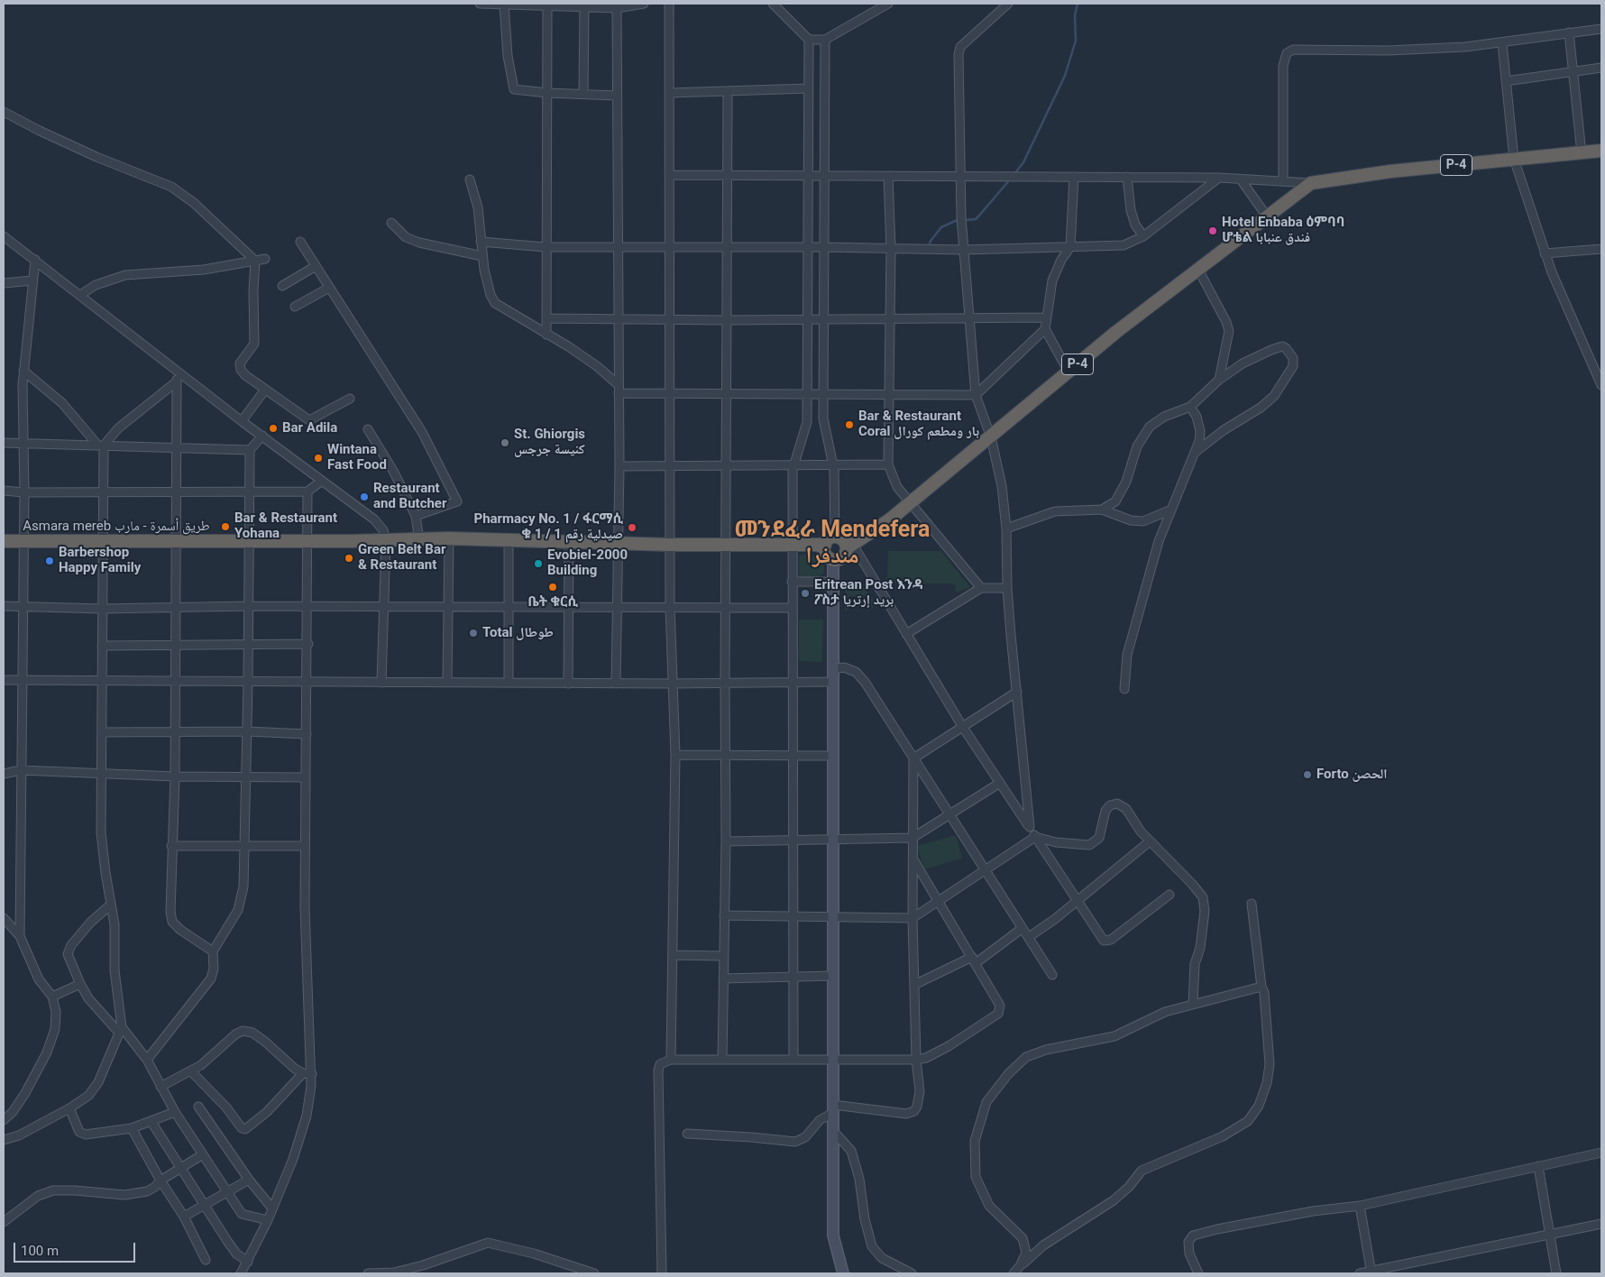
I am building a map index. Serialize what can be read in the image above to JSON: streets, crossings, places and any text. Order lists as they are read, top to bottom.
{
  "streets": {
    "highway": ["P-4", "Asmara mereb طريق أسمرة - مارب"]
  },
  "crossings": [
    ["P-4", "Asmara mereb طريق أسمرة - مارب"]
  ],
  "districts": ["መንደፈራ Mendefera مندفرا"],
  "places": [
    "Hotel Enbaba ዕምባባ ሆቴል فندق عنبابا",
    "Bar & Restaurant Coral بار ومطعم كورال",
    "Bar Adila",
    "St. Ghiorgis كنيسة جرجس",
    "Wintana Fast Food",
    "Restaurant and Butcher",
    "Bar & Restaurant Yohana",
    "Pharmacy No. 1 / ፋርማሲ ቁ 1 / صيدلية رقم 1",
    "Green Belt Bar & Restaurant",
    "Barbershop Happy Family",
    "Evobiel-2000 Building",
    "ቤት ቁርሲ",
    "Eritrean Post እንዳ ፖስታ بريد إرتريا",
    "Total طوطال",
    "Forto الحصن"
  ],
  "scale_bar": "100 m"
}
